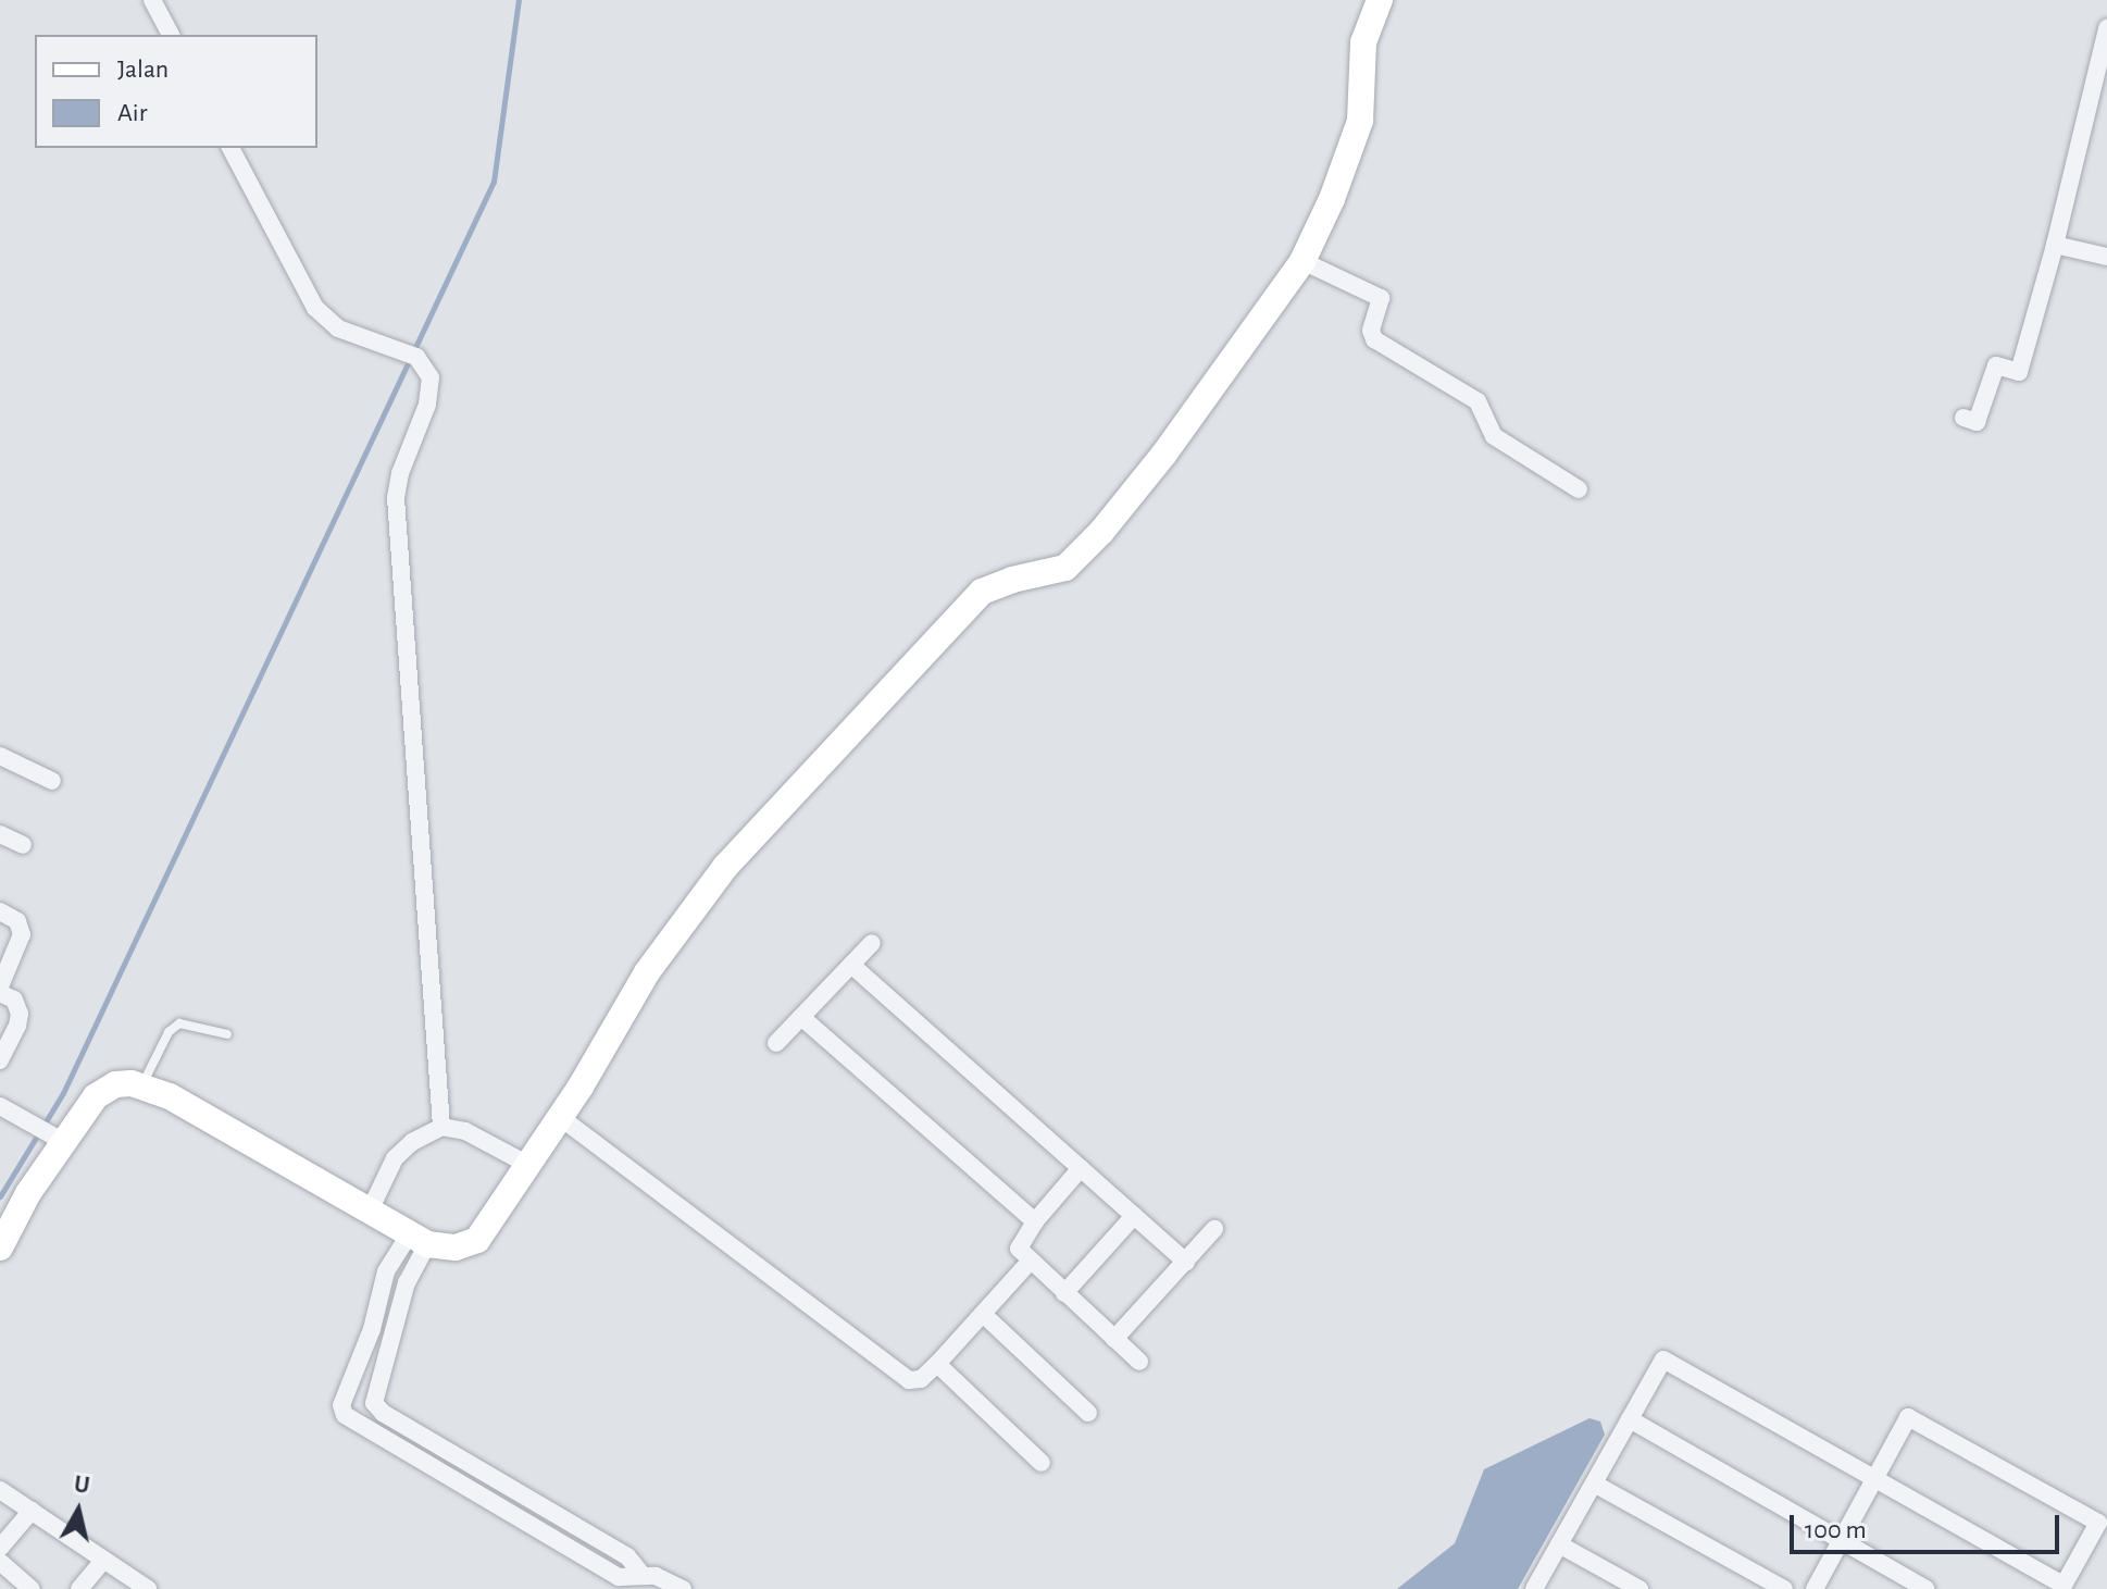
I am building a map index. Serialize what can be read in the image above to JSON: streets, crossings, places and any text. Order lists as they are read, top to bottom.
{
  "legend": ["Jalan", "Air"],
  "scale_bar": "100 m",
  "north": "top"
}
